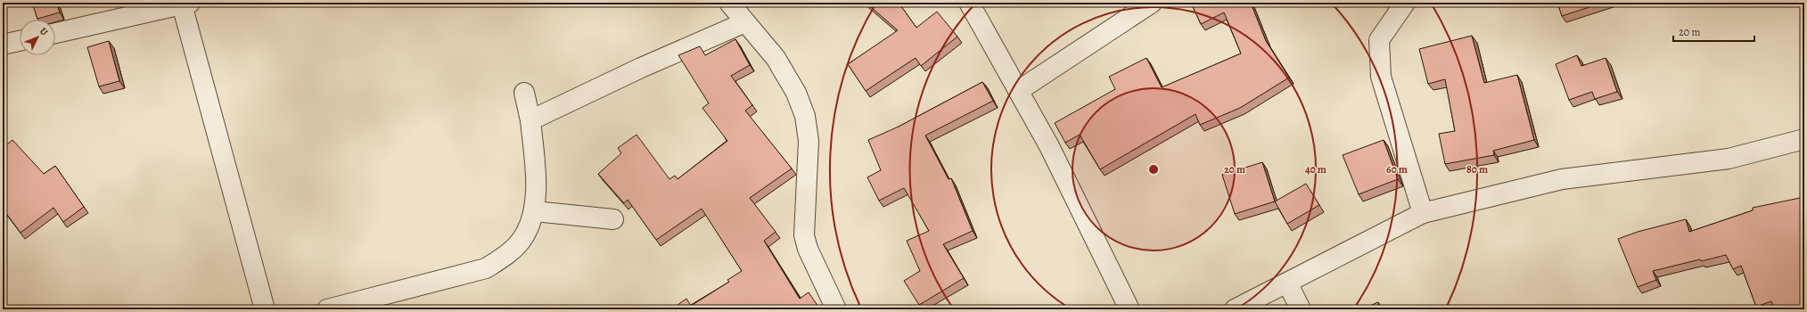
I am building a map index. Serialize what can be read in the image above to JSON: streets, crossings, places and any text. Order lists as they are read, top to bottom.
{
  "scale_bar": "20 m",
  "north": "top right",
  "rings": [
    "20 m",
    "40 m",
    "60 m",
    "80 m"
  ]
}
